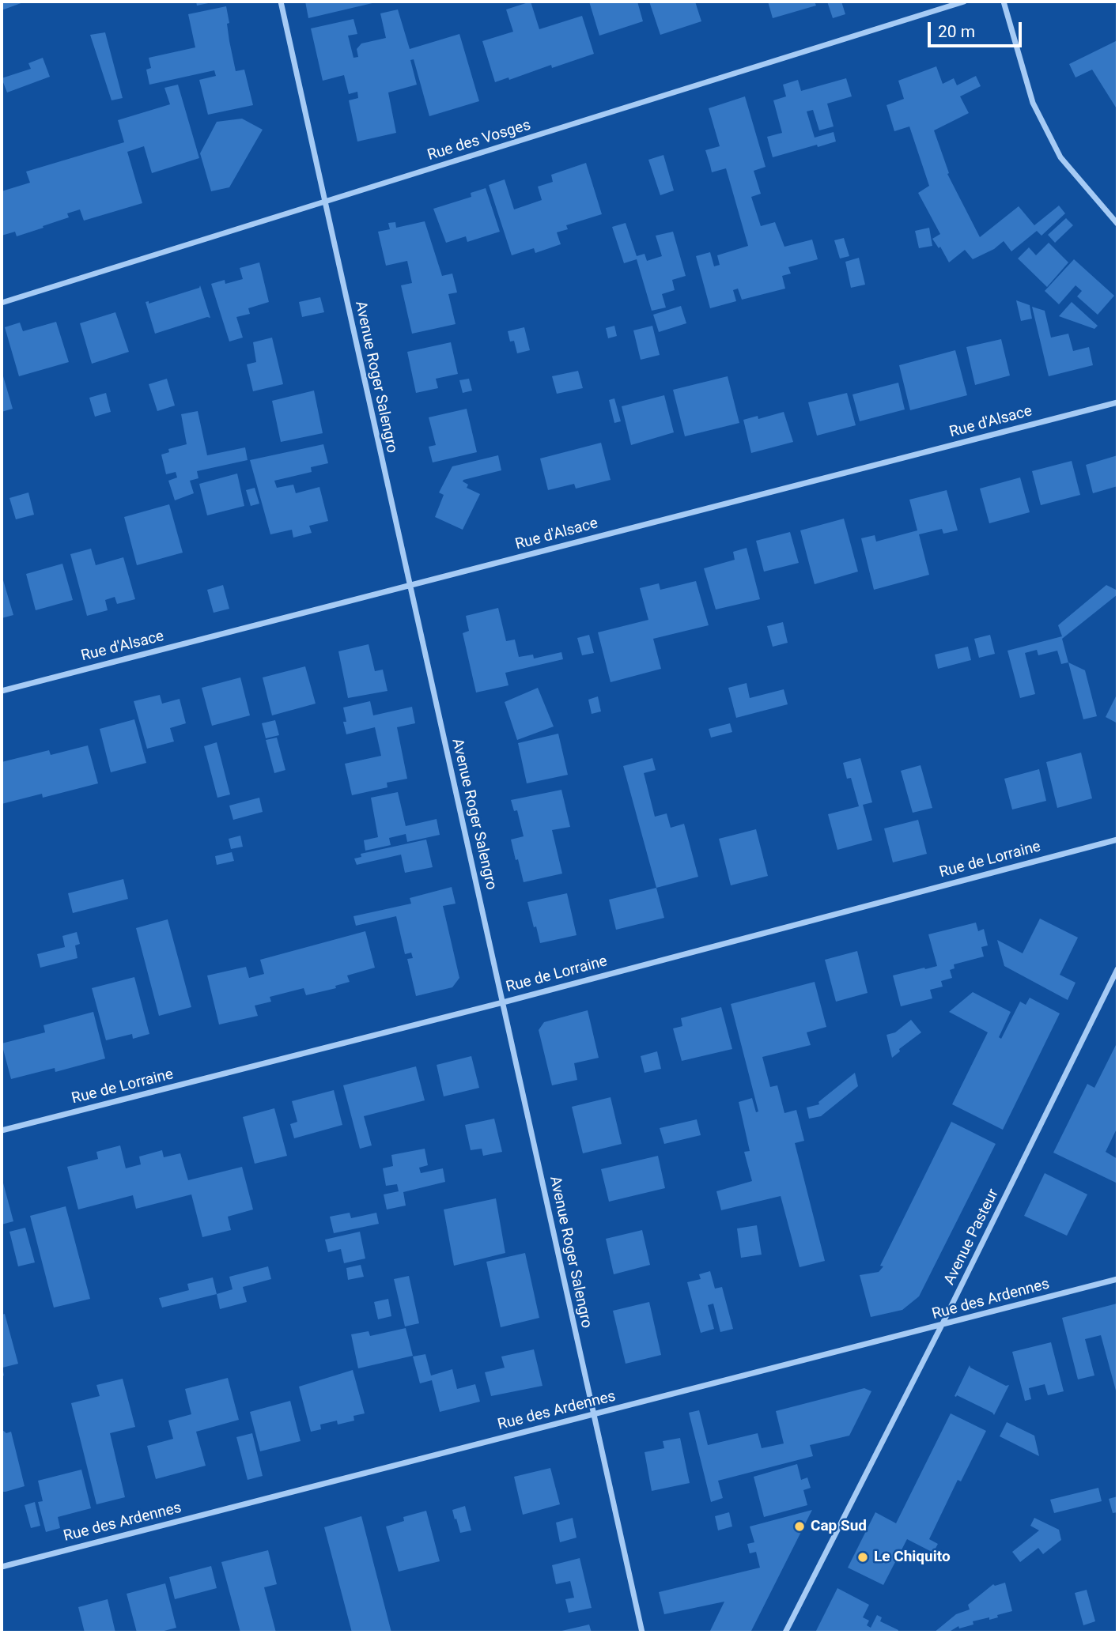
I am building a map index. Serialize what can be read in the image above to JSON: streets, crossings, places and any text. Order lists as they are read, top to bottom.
{
  "streets": {
    "street": [
      "Rue des Vosges",
      "Avenue Roger Salengro",
      "Rue d'Alsace",
      "Rue de Lorraine",
      "Avenue Pasteur",
      "Rue des Ardennes"
    ]
  },
  "crossings": [
    ["Rue des Vosges", "Avenue Roger Salengro"],
    ["Avenue Roger Salengro", "Rue d'Alsace"],
    ["Avenue Roger Salengro", "Rue de Lorraine"],
    ["Avenue Roger Salengro", "Rue des Ardennes"],
    ["Avenue Pasteur", "Rue des Ardennes"]
  ],
  "places": ["Cap Sud", "Le Chiquito"],
  "scale_bar": "20 m"
}
